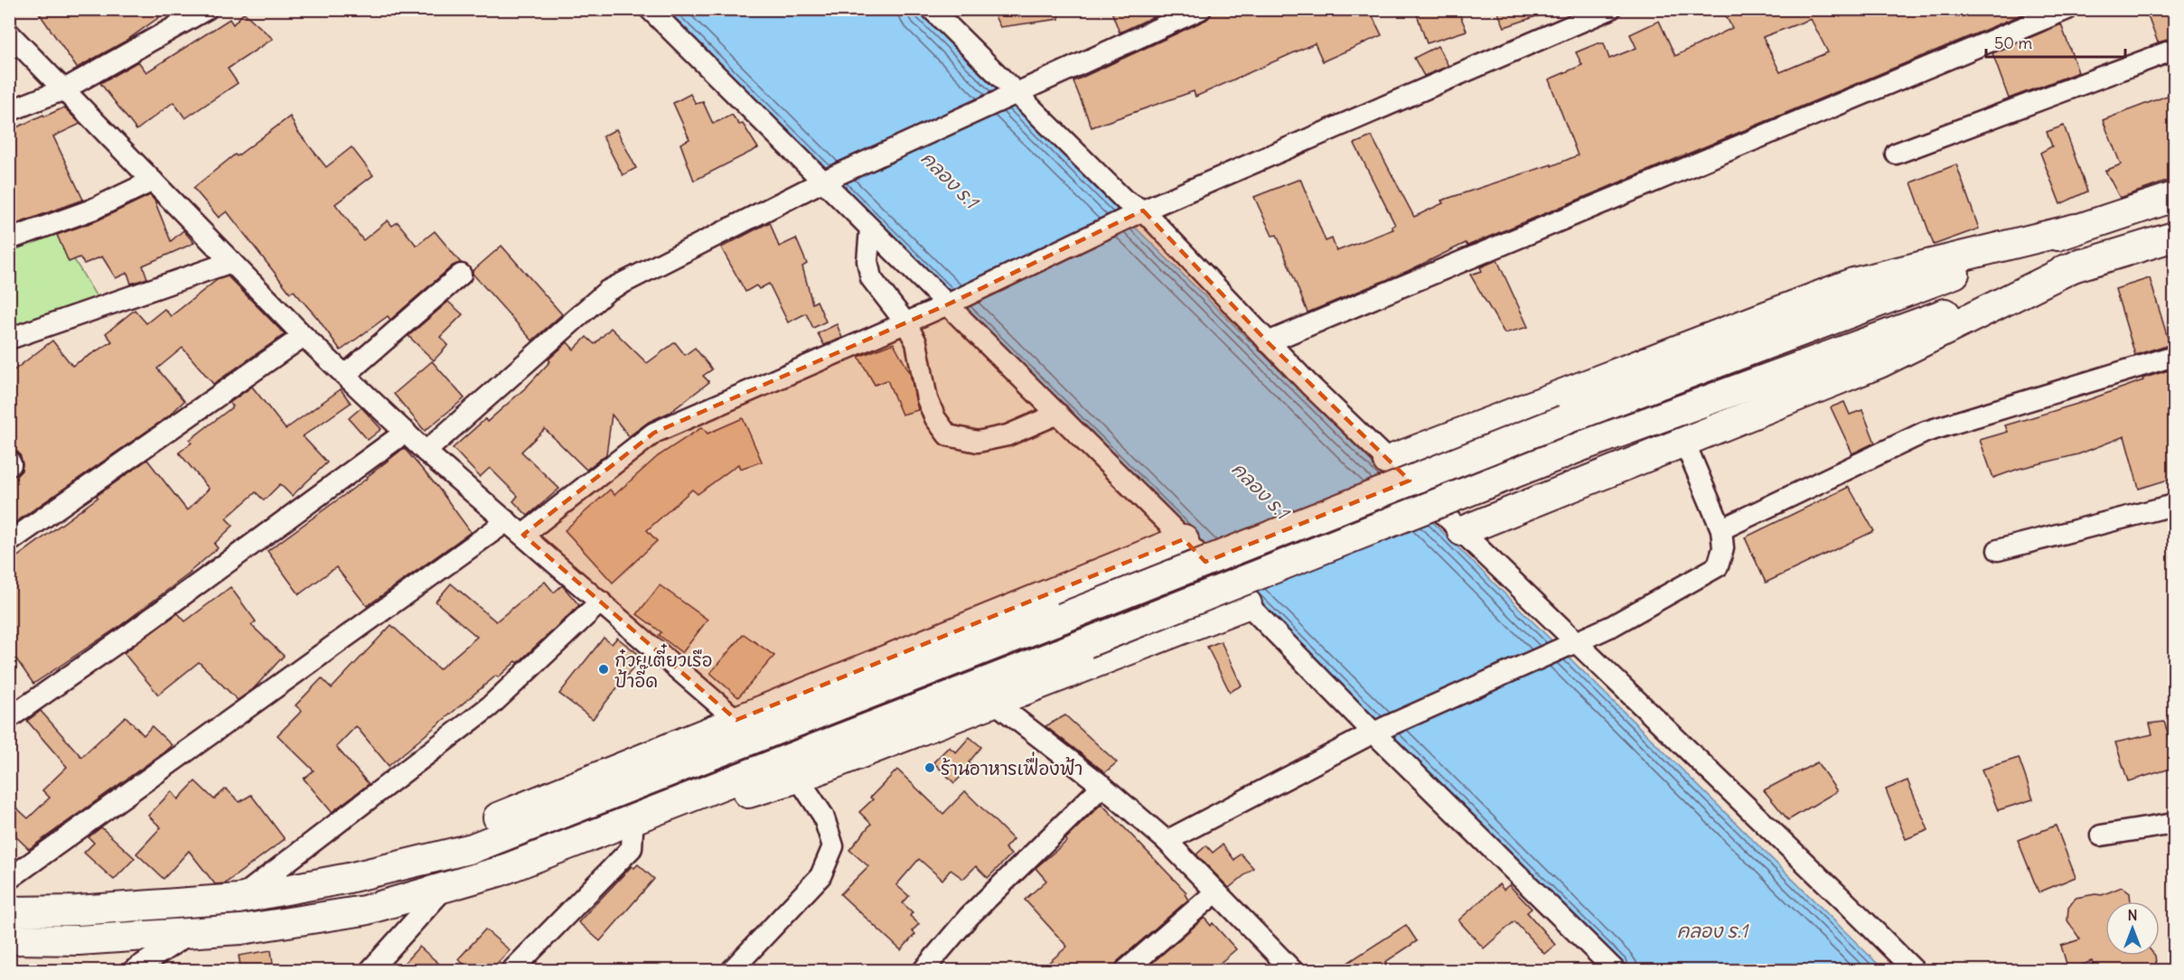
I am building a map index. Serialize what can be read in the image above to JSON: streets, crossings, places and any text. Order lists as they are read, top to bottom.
{
  "water": ["คลอง ร.1"],
  "places": ["ก๋วยเตี๋ยวเรือ ป้าอี๊ด", "ร้านอาหารเฟื่องฟ้า"],
  "scale_bar": "50 m",
  "north": "top"
}
